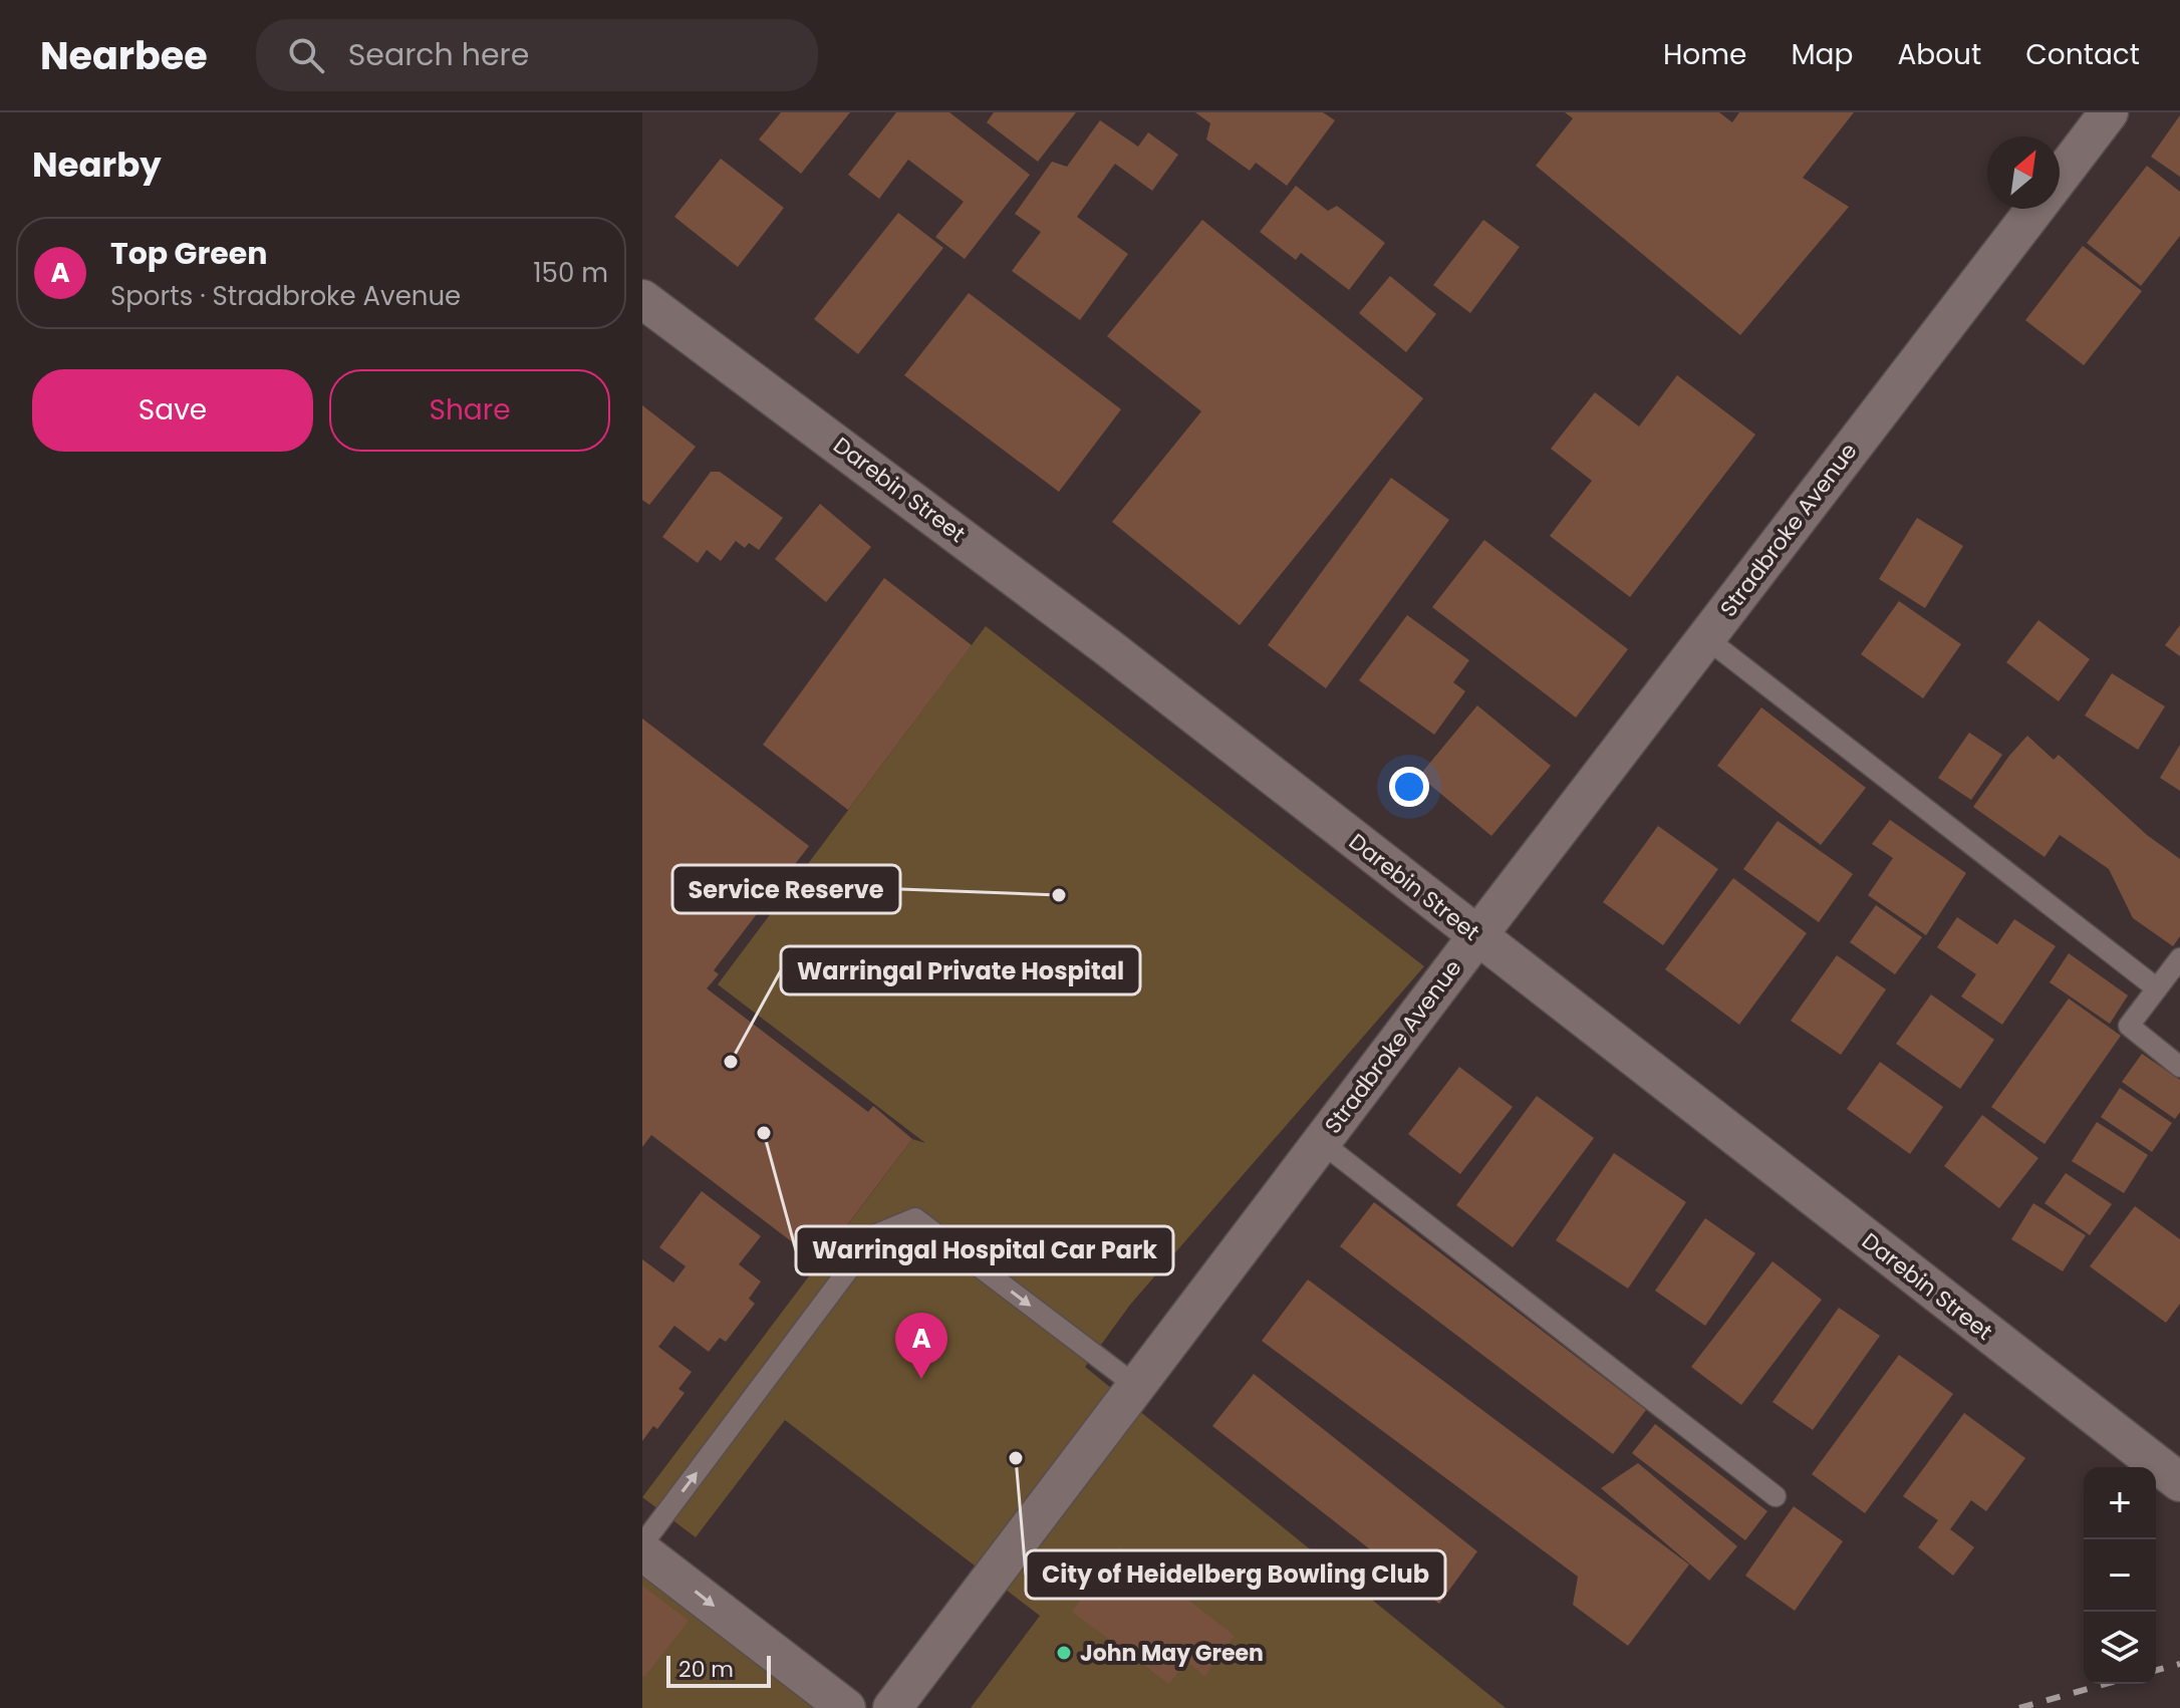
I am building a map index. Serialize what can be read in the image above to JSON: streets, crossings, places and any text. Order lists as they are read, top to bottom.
{
  "streets": {
    "street": ["Darebin Street", "Stradbroke Avenue"]
  },
  "crossings": [
    ["Darebin Street", "Stradbroke Avenue"]
  ],
  "places": [
    "Service Reserve",
    "Warringal Private Hospital",
    "Warringal Hospital Car Park",
    "City of Heidelberg Bowling Club",
    "John May Green"
  ],
  "scale_bar": "20 m",
  "north": "top right",
  "page": {
    "header": "Nearbee",
    "search": "Search here",
    "nav": [
      "Home",
      "Map",
      "About",
      "Contact"
    ],
    "heading": "Nearby",
    "list": [
      {
        "mark": "A",
        "name": "Top Green",
        "note": "Sports · Stradbroke Avenue",
        "value": "150 m"
      }
    ],
    "buttons": ["Save", "Share"],
    "pins": "A",
    "map_buttons": ["+", "−"],
    "scale": "20 m"
  }
}
